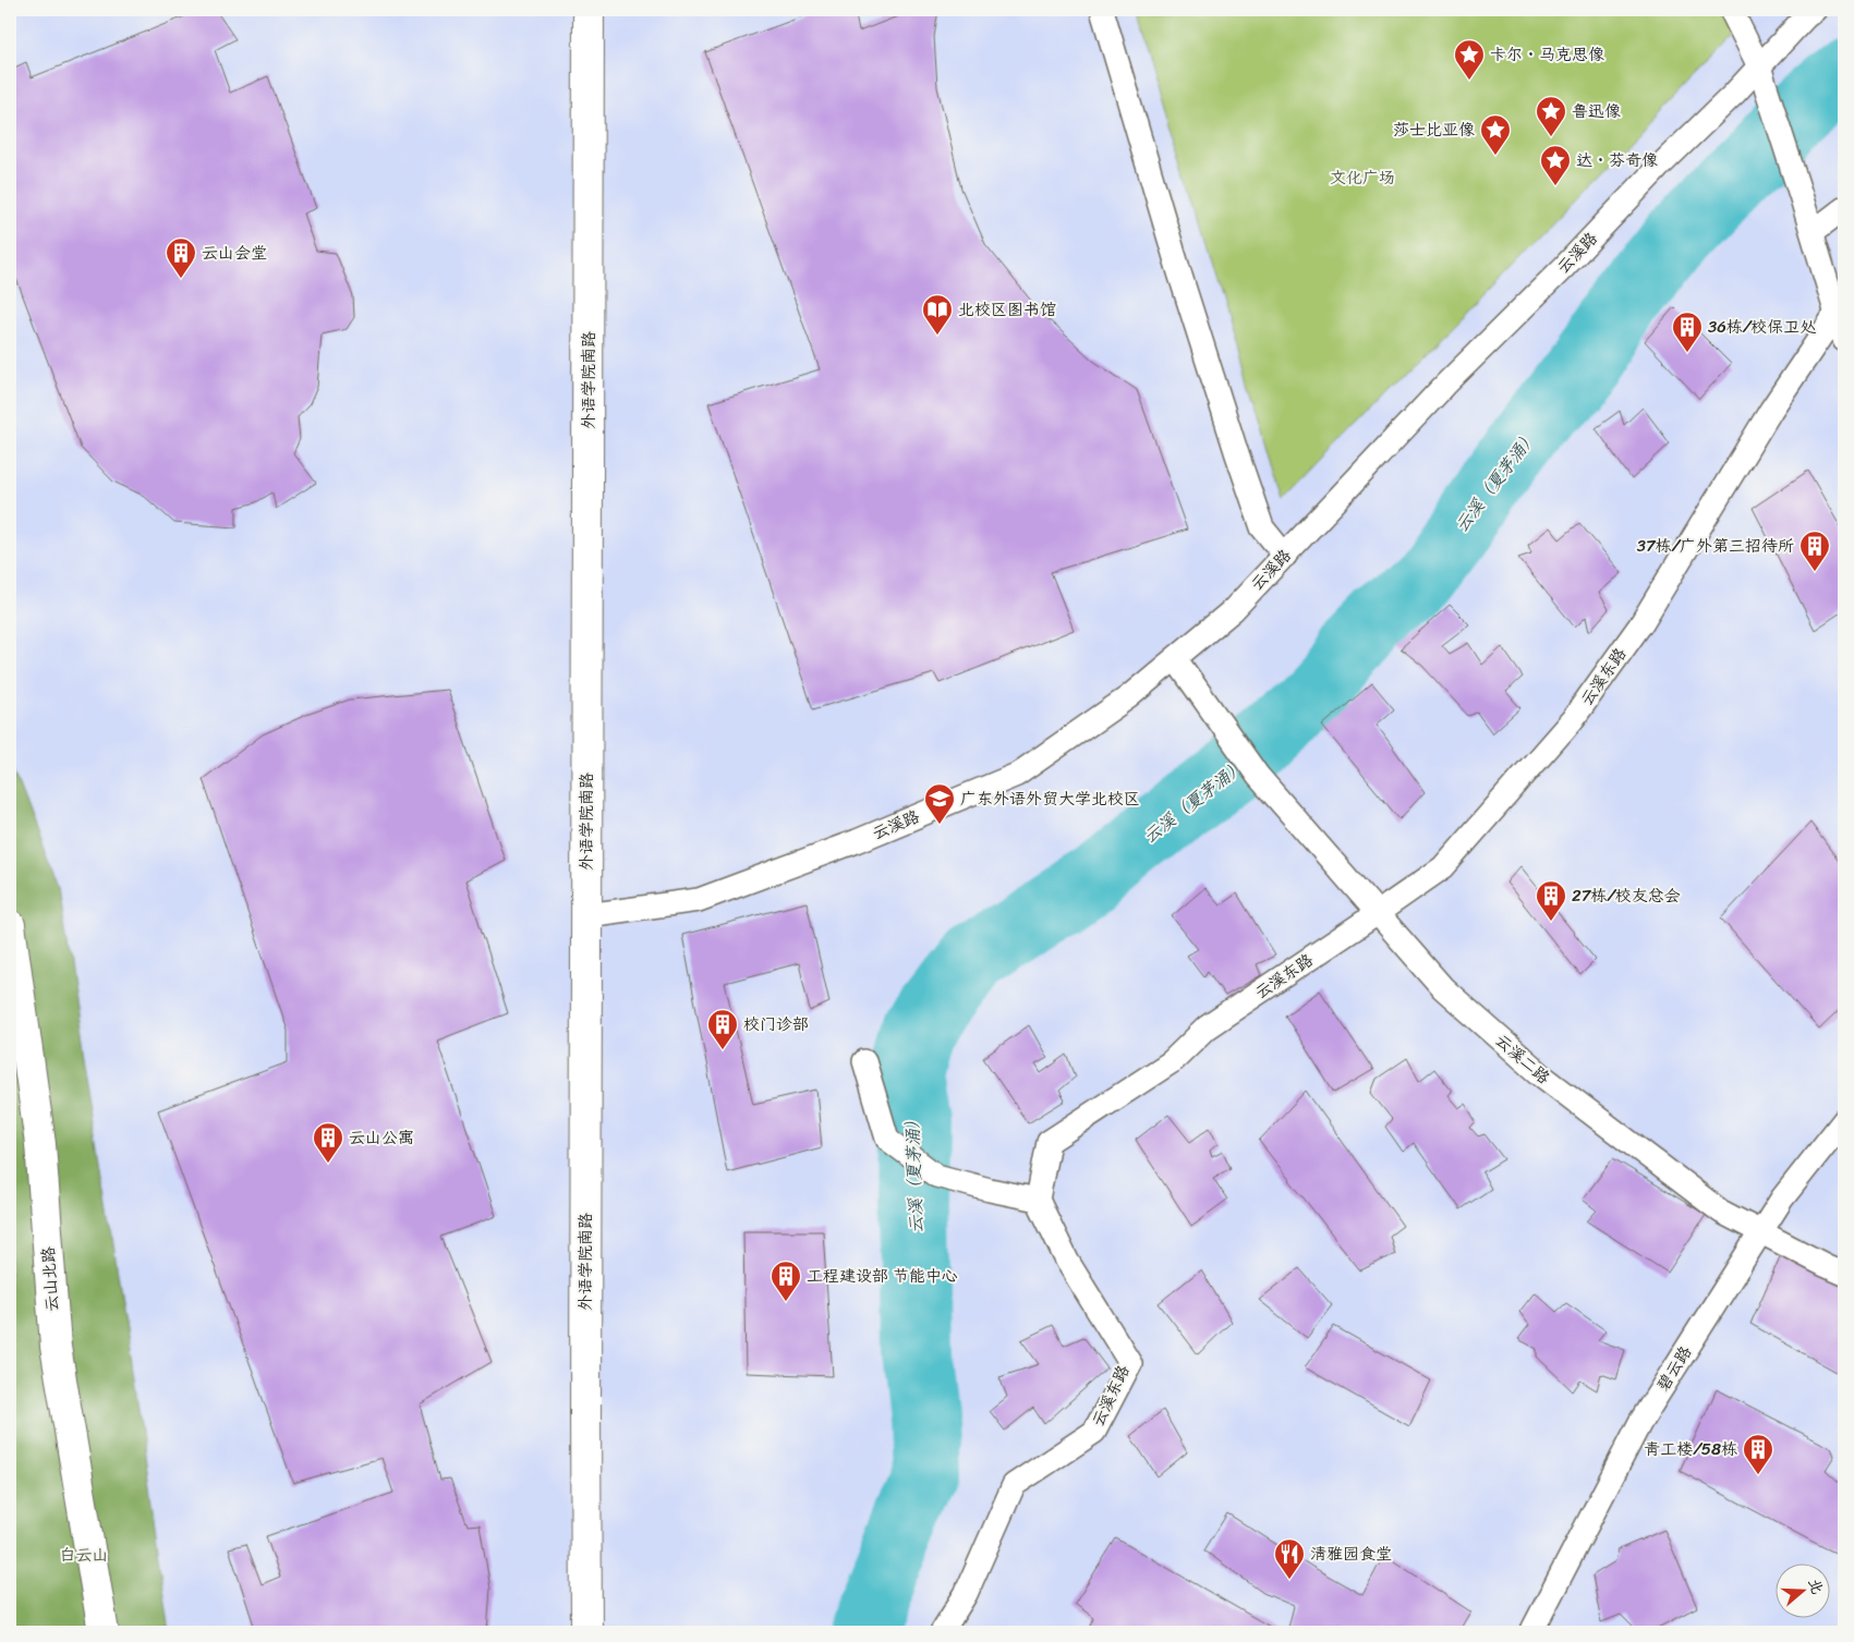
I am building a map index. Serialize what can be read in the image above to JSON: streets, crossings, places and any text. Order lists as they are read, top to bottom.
{
  "streets": {
    "street": ["外语学院南路", "云山北路"],
    "lane": [
      "云溪路",
      "云溪东路",
      "云溪二路",
      "碧云路"
    ]
  },
  "crossings": [
    ["云溪路", "外语学院南路"],
    ["云溪路", "云溪二路"],
    ["云溪东路", "云溪二路"],
    ["云溪二路", "碧云路"]
  ],
  "water": ["云溪（夏茅涌）"],
  "parks": ["文化广场", "白云山"],
  "places": {
    "place": [
      "卡尔・马克思像",
      "鲁迅像",
      "莎士比亚像",
      "达・芬奇像"
    ],
    "building": [
      "云山会堂",
      "36栋/校保卫处",
      "37栋/广外第三招待所",
      "27栋/校友总会",
      "校门诊部",
      "云山公寓",
      "工程建设部 节能中心",
      "青工楼/58栋"
    ],
    "library": ["北校区图书馆"],
    "school or university": ["广东外语外贸大学北校区"],
    "restaurant": ["清雅园食堂"]
  },
  "north": "right"
}
